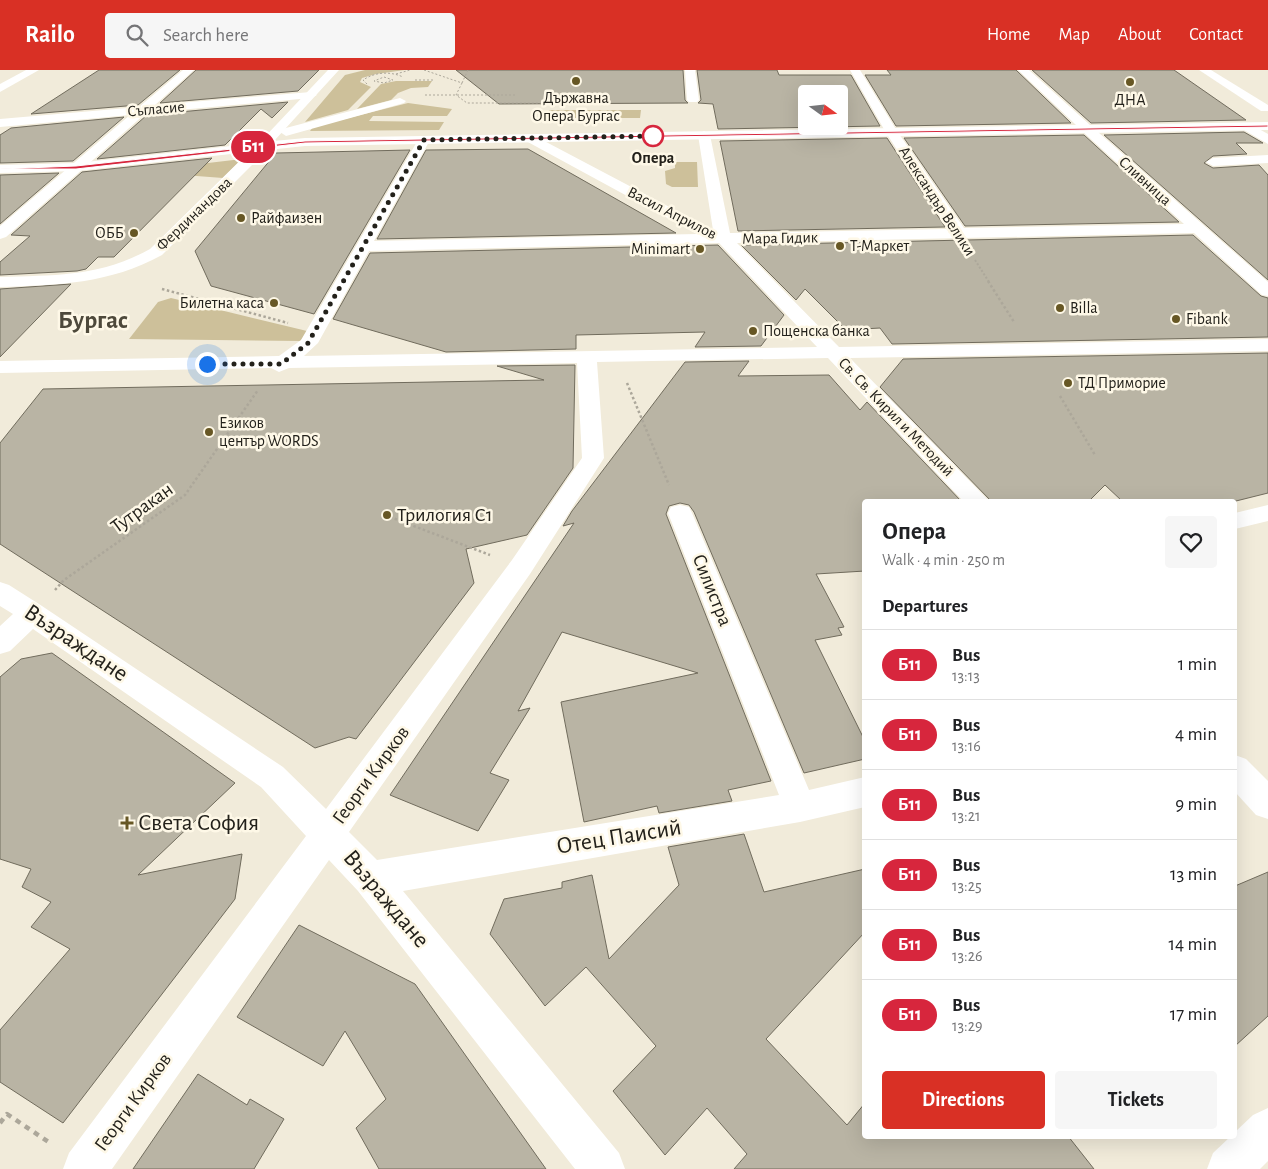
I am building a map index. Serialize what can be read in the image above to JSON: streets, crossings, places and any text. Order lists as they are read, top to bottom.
{
  "streets": {
    "street": [
      "Съгласие",
      "Сливница",
      "Александър Велики",
      "Васил Априлов",
      "Фердинандова",
      "Мара Гидик",
      "Св. Св. Кирил и Методий",
      "Силистра",
      "Възраждане",
      "Георги Кирков",
      "Отец Паисий"
    ],
    "path": ["Тутракан"]
  },
  "crossings": [
    ["Съгласие", "Фердинандова"],
    ["Сливница", "Мара Гидик"],
    ["Александър Велики", "Мара Гидик"],
    ["Васил Априлов", "Мара Гидик"],
    ["Васил Априлов", "Св. Св. Кирил и Методий"],
    ["Тутракан", "Възраждане"],
    ["Силистра", "Отец Паисий"],
    ["Възраждане", "Георги Кирков"],
    ["Възраждане", "Отец Паисий"]
  ],
  "districts": ["Бургас"],
  "places": {
    "other": [
      "Държавна Опера Бургас",
      "ДНА",
      "Опера",
      "Райфаизен",
      "ОББ",
      "Т-Маркет",
      "Minimart",
      "Билетна каса",
      "Billa",
      "Fibank",
      "Пощенска банка",
      "ТД Приморие",
      "Езиков център WORDS",
      "Трилогия С1"
    ],
    "health": ["Света София"]
  },
  "lines": ["bus line Б11"],
  "north": "right",
  "page": {
    "header": "Railo",
    "search": "Search here",
    "nav": [
      "Home",
      "Map",
      "About",
      "Contact"
    ],
    "on_map": "Б11",
    "heading": [
      ["Опера", "Walk · 4 min · 250 m"],
      "Departures"
    ],
    "list": [
      {
        "mark": "Б11",
        "name": "Bus",
        "note": "13:13",
        "value": "1 min"
      },
      {
        "mark": "Б11",
        "name": "Bus",
        "note": "13:16",
        "value": "4 min"
      },
      {
        "mark": "Б11",
        "name": "Bus",
        "note": "13:21",
        "value": "9 min"
      },
      {
        "mark": "Б11",
        "name": "Bus",
        "note": "13:25",
        "value": "13 min"
      },
      {
        "mark": "Б11",
        "name": "Bus",
        "note": "13:26",
        "value": "14 min"
      },
      {
        "mark": "Б11",
        "name": "Bus",
        "note": "13:29",
        "value": "17 min"
      }
    ],
    "buttons": ["Directions", "Tickets"]
  }
}
